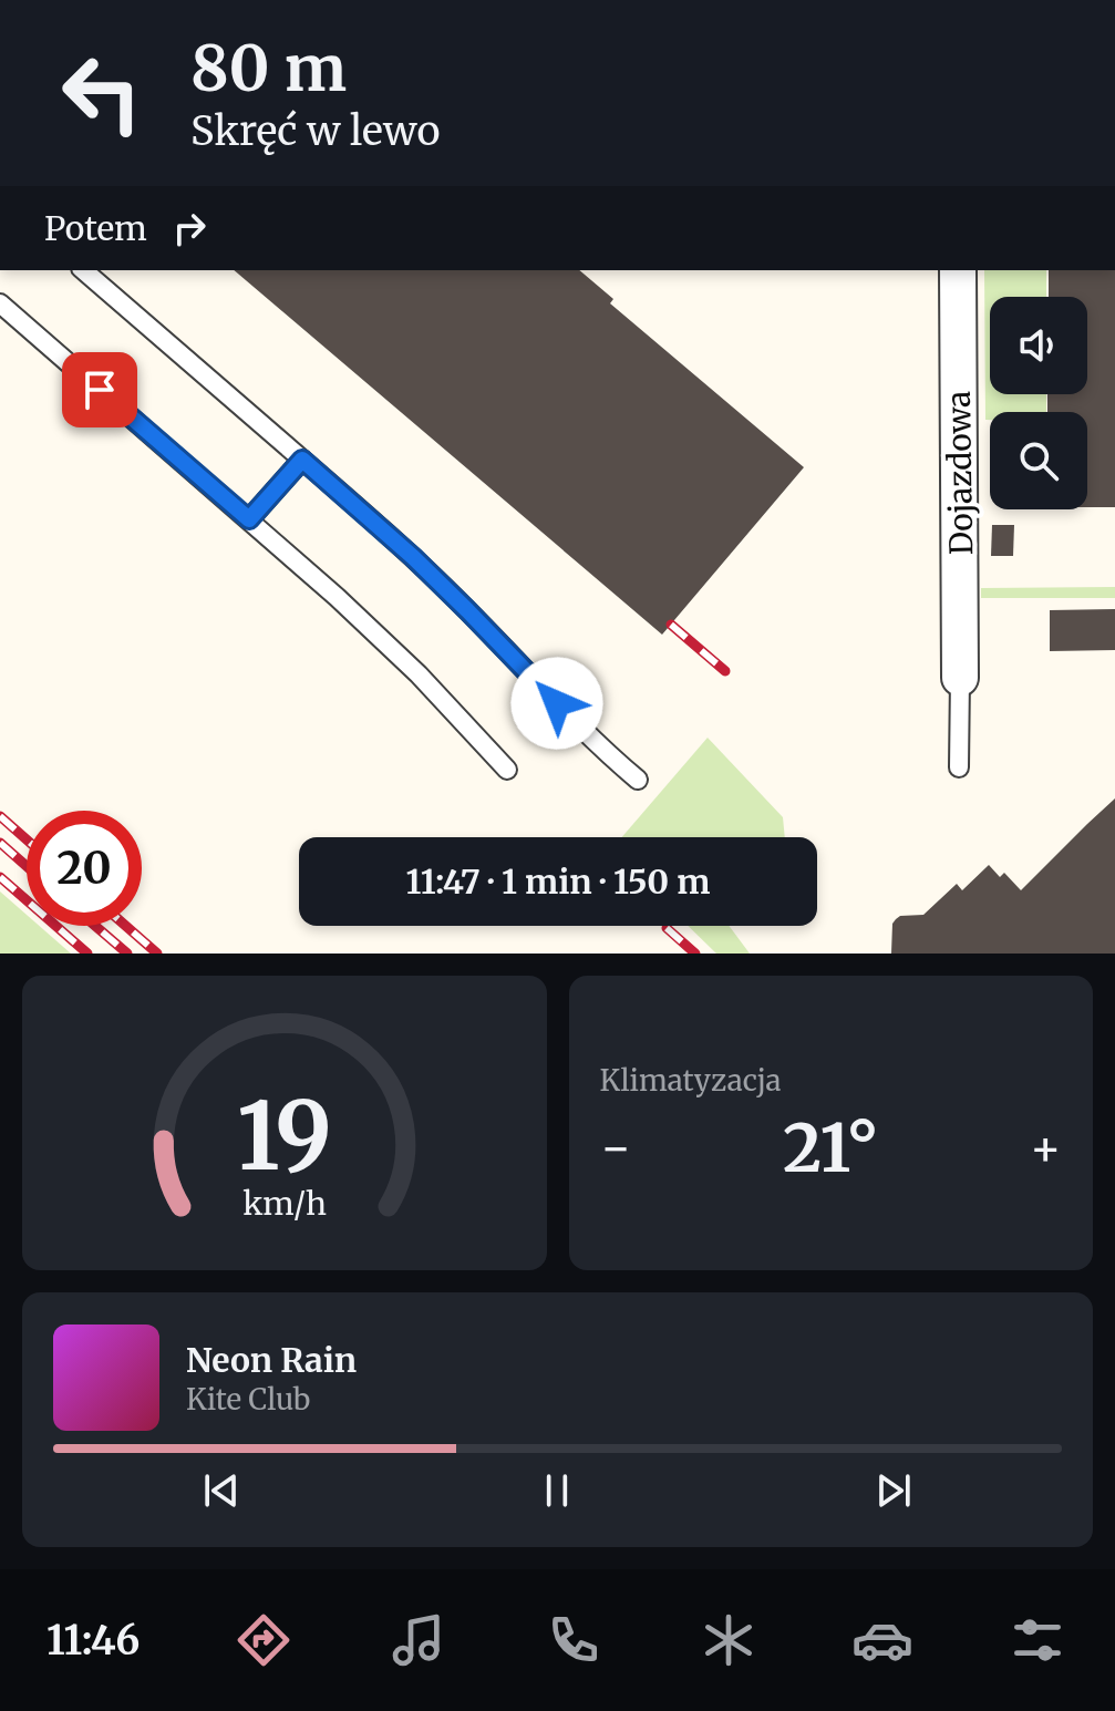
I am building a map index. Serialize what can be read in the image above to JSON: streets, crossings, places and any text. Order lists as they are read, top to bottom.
{
  "streets": {
    "street": ["Dojazdowa"]
  },
  "page": {
    "turn": ["80 m", "Skręć w lewo"],
    "then": "Potem",
    "limit": "20",
    "trip": "11:47 · 1 min · 150 m",
    "tile": "Klimatyzacja",
    "heat": ["−", "21°", "+"],
    "song": ["Neon Rain", "Kite Club"],
    "tabs": "11:46",
    "gauge": ["19", "km/h"]
  }
}
